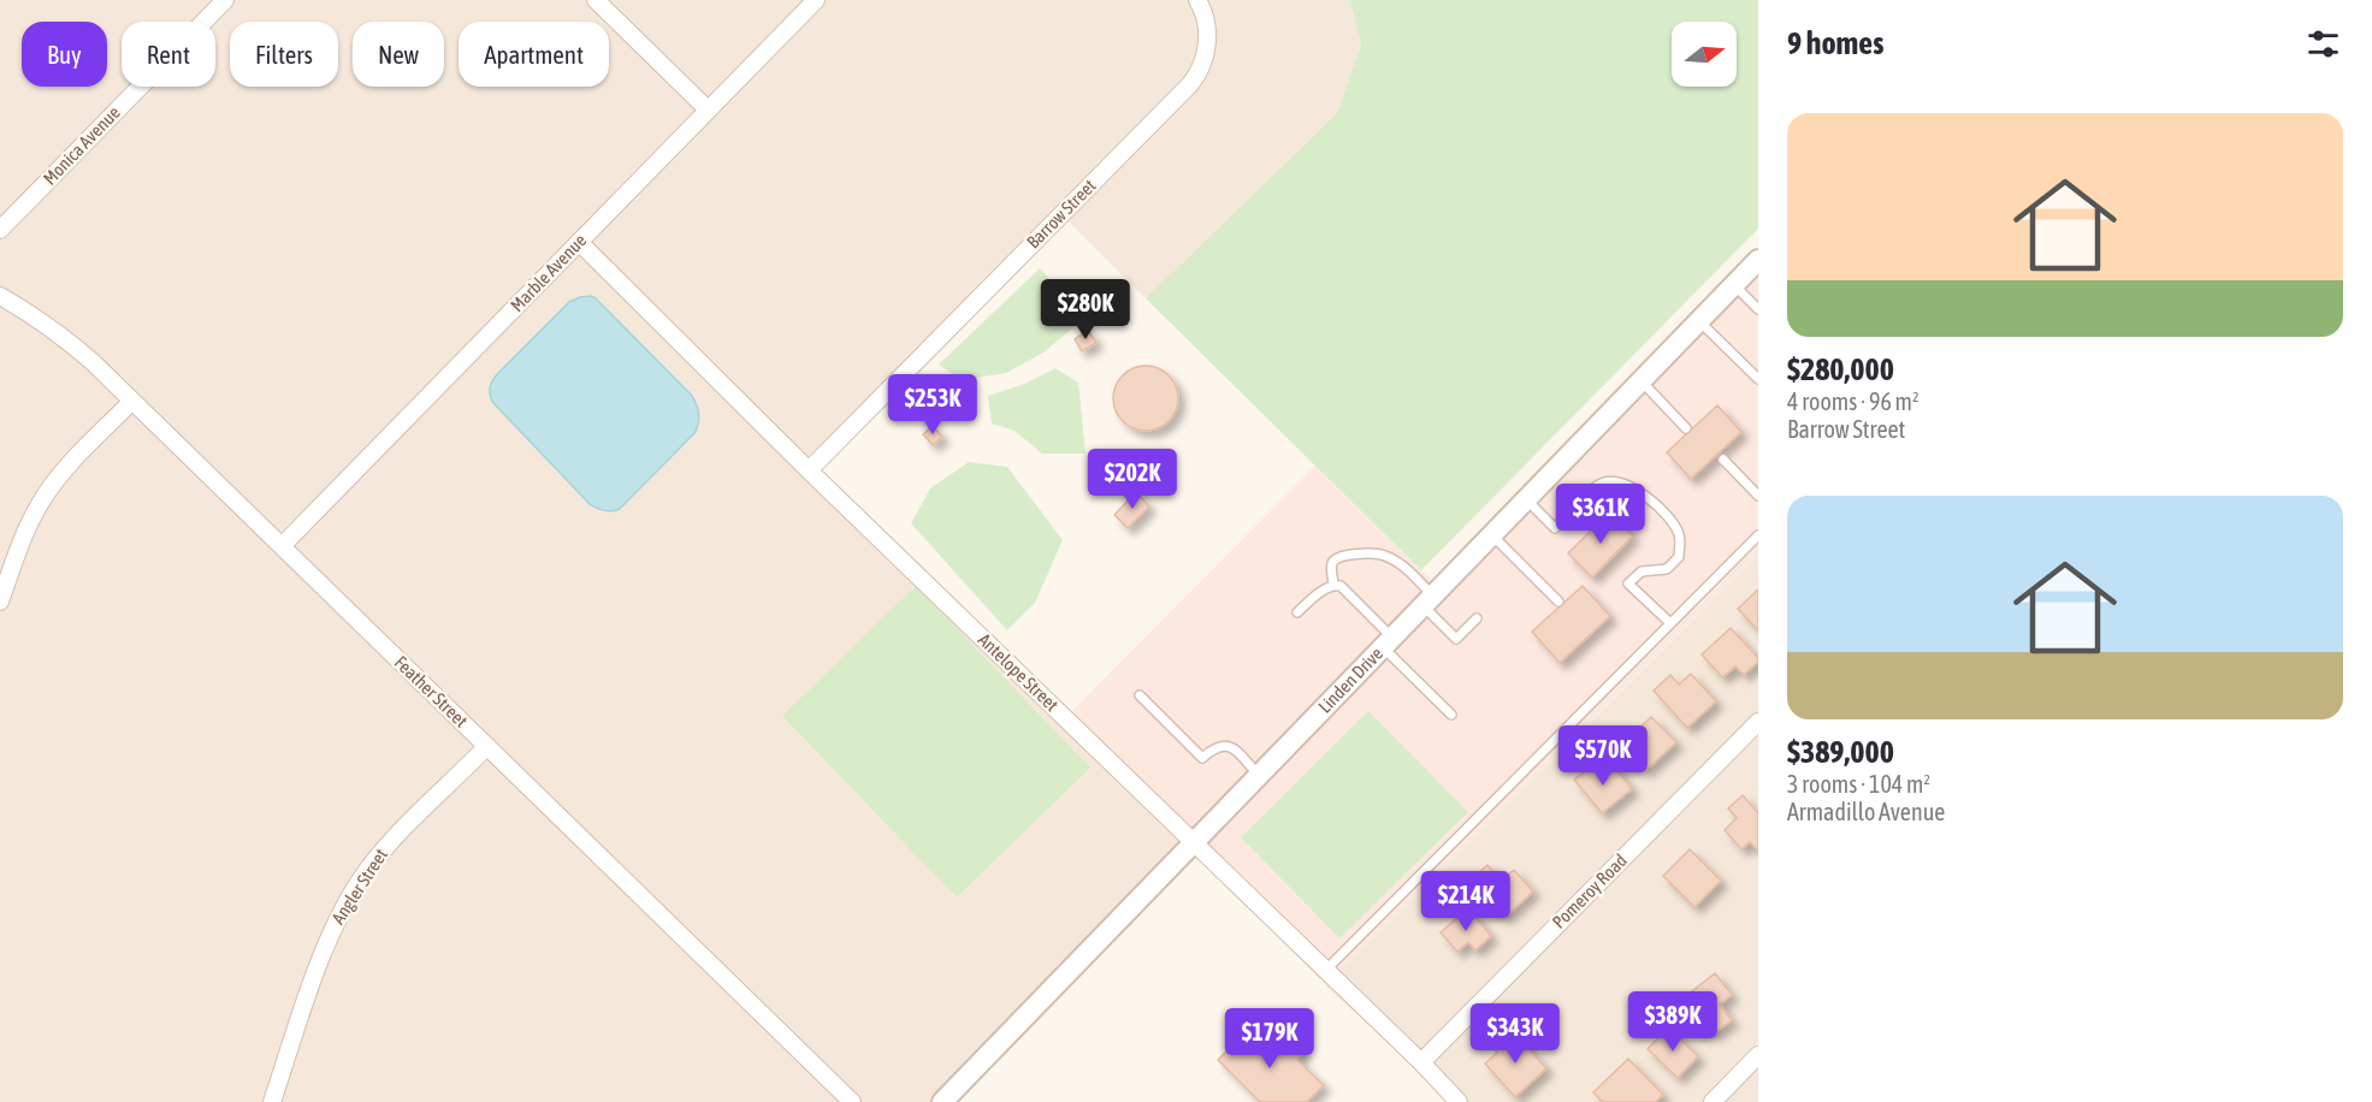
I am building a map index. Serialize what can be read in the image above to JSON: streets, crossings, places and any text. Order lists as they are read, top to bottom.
{
  "streets": {
    "street": [
      "Monica Avenue",
      "Barrow Street",
      "Marble Avenue",
      "Antelope Street",
      "Linden Drive",
      "Feather Street",
      "Angler Street",
      "Pomeroy Road"
    ]
  },
  "crossings": [
    ["Barrow Street", "Antelope Street"],
    ["Marble Avenue", "Antelope Street"],
    ["Marble Avenue", "Feather Street"],
    ["Antelope Street", "Linden Drive"],
    ["Antelope Street", "Pomeroy Road"],
    ["Feather Street", "Angler Street"]
  ],
  "north": "right",
  "page": {
    "heading": "9 homes",
    "chip": [
      "Buy",
      "Rent",
      "Filters",
      "New",
      "Apartment"
    ],
    "list": [
      {
        "name": "$280,000",
        "note": "4 rooms · 96 m² · Barrow Street"
      },
      {
        "name": "$389,000",
        "note": "3 rooms · 104 m² · Armadillo Avenue"
      }
    ],
    "price": [
      "$280K",
      "$253K",
      "$202K",
      "$361K",
      "$570K",
      "$214K",
      "$389K",
      "$343K",
      "$179K"
    ]
  }
}
